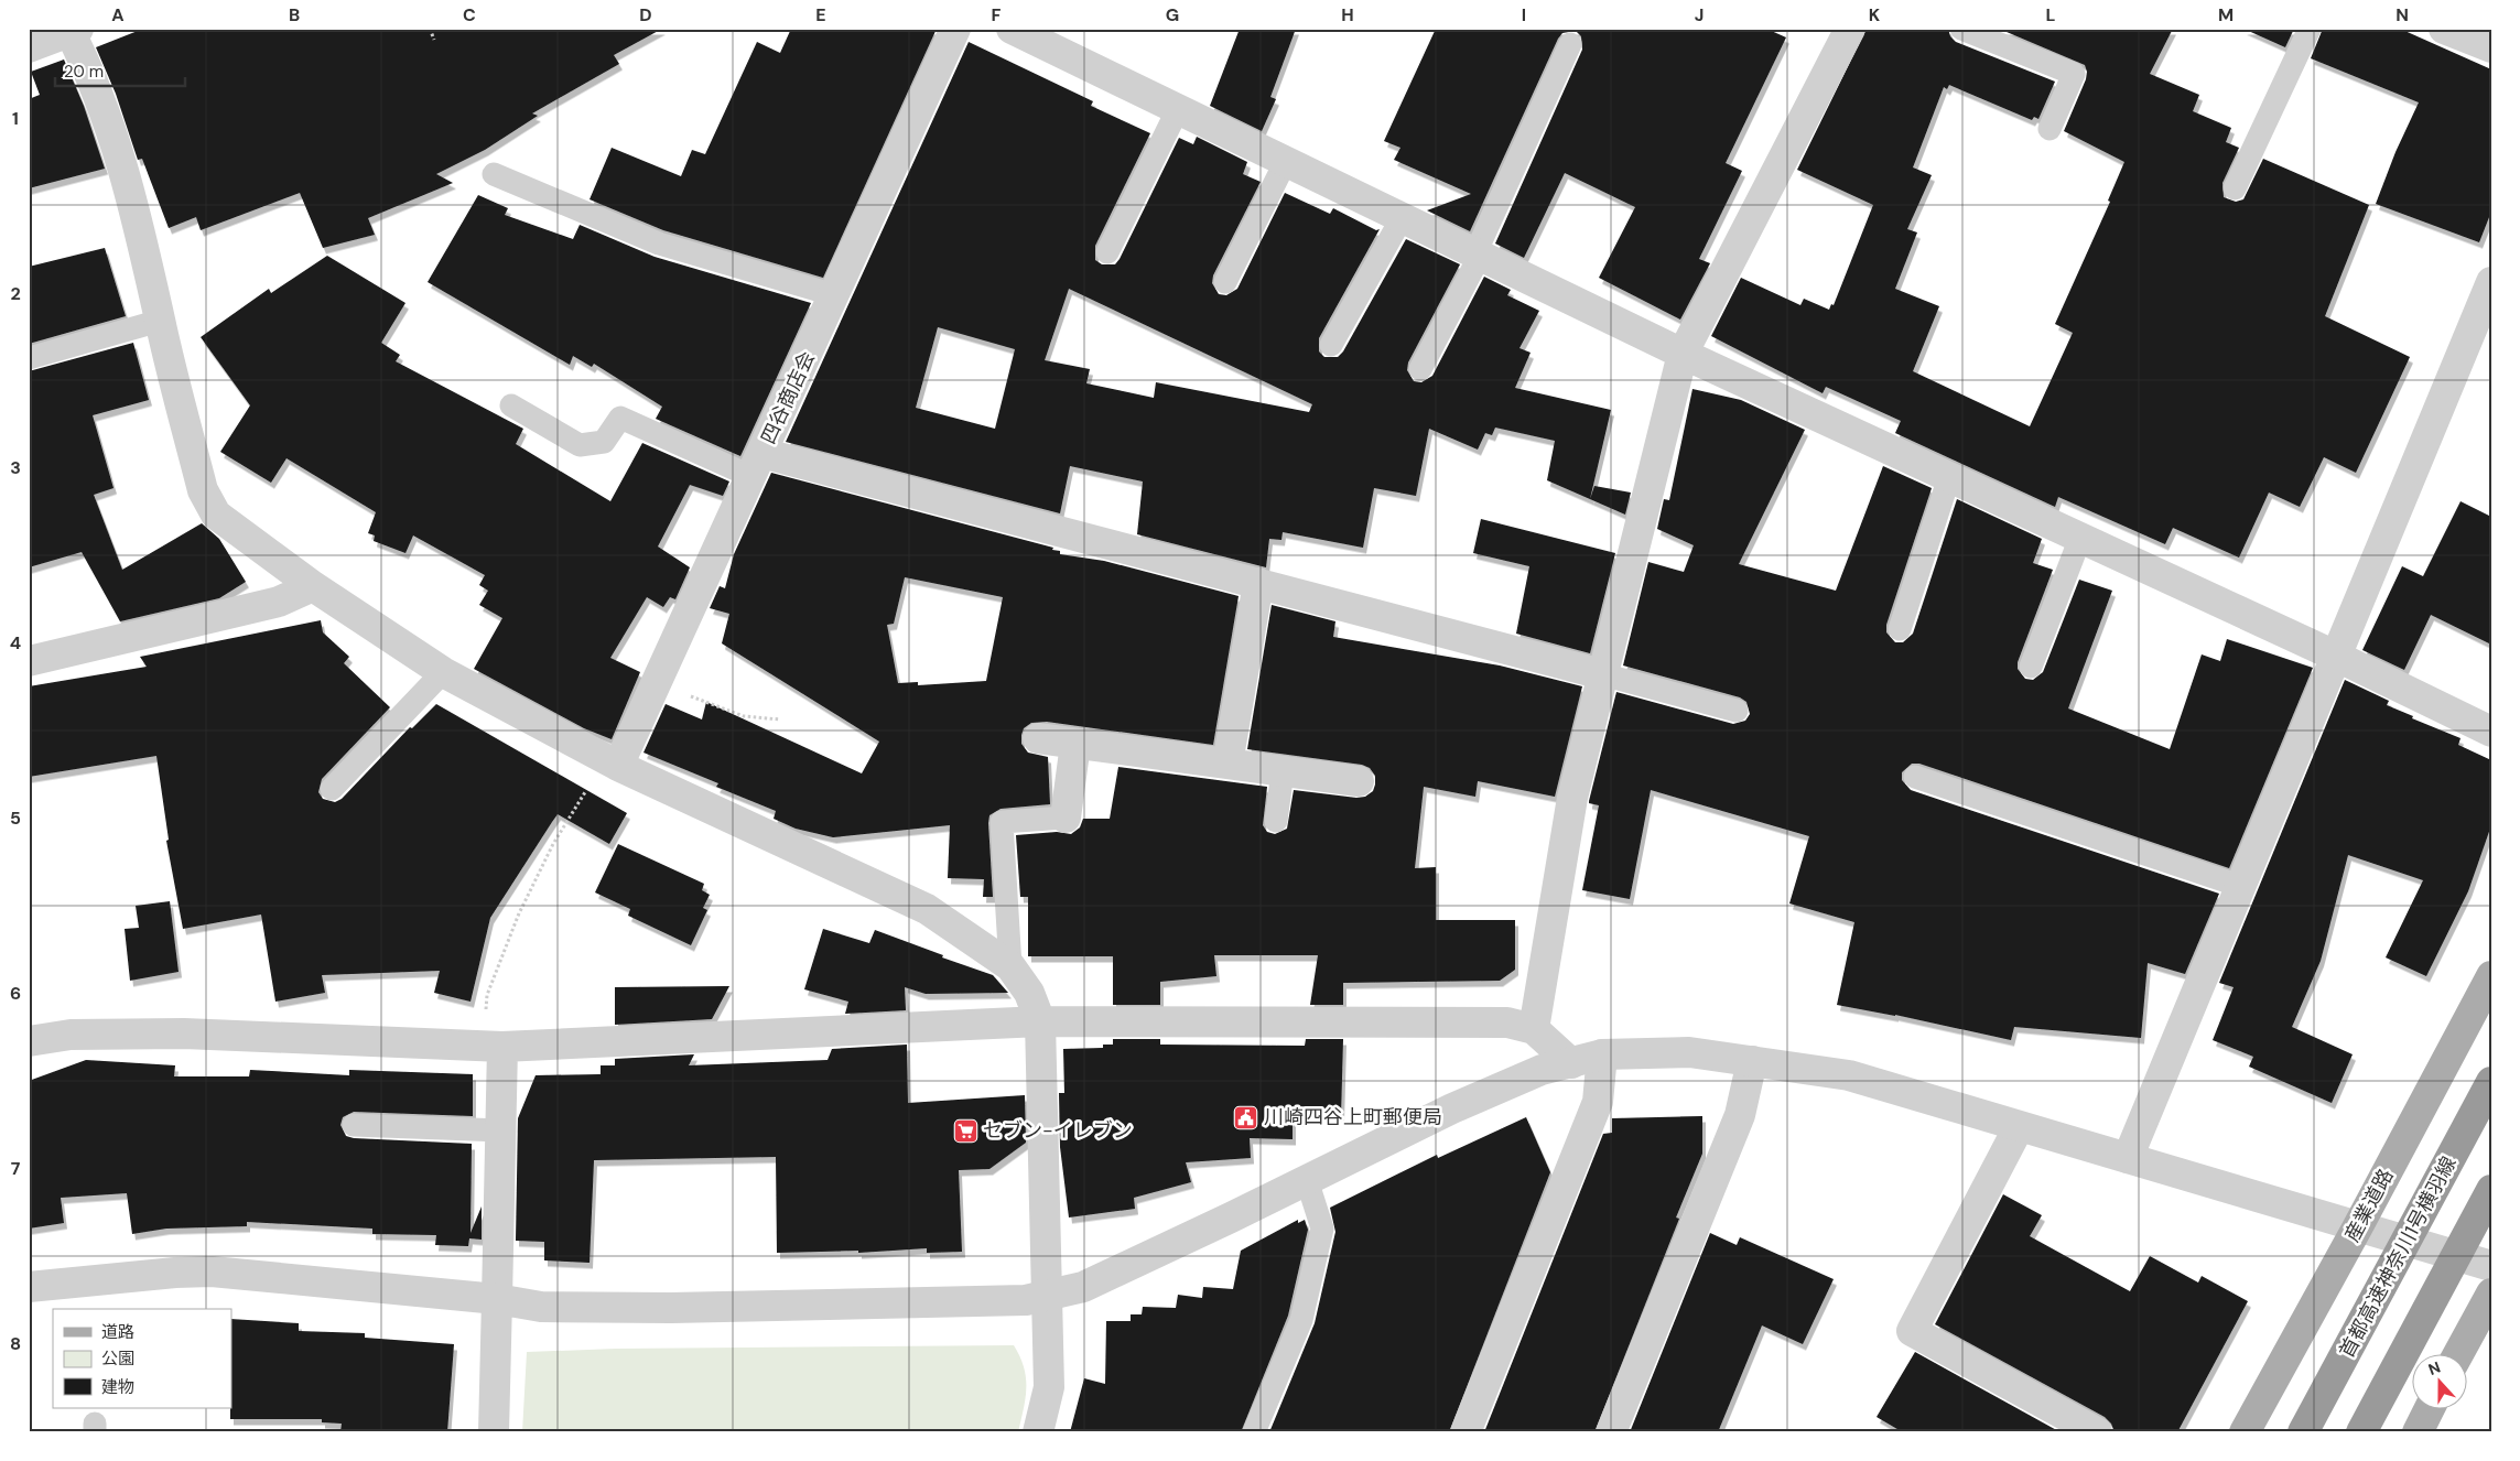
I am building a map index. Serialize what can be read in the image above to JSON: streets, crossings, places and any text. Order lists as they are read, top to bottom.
{
  "streets": {
    "highway": ["首都高速神奈川1号横羽線"],
    "main road": ["産業道路"],
    "street": ["四谷商店会"]
  },
  "places": {
    "public building": ["川崎四谷上町郵便局"],
    "supermarket": ["セブン-イレブン"]
  },
  "legend": ["道路", "公園", "建物"],
  "scale_bar": "20 m",
  "north": "top",
  "grid": {
    "columns": [
      "A",
      "B",
      "C",
      "D",
      "E",
      "F",
      "G",
      "H",
      "I",
      "J",
      "K",
      "L",
      "M",
      "N"
    ],
    "rows": [
      "1",
      "2",
      "3",
      "4",
      "5",
      "6",
      "7",
      "8"
    ]
  }
}
